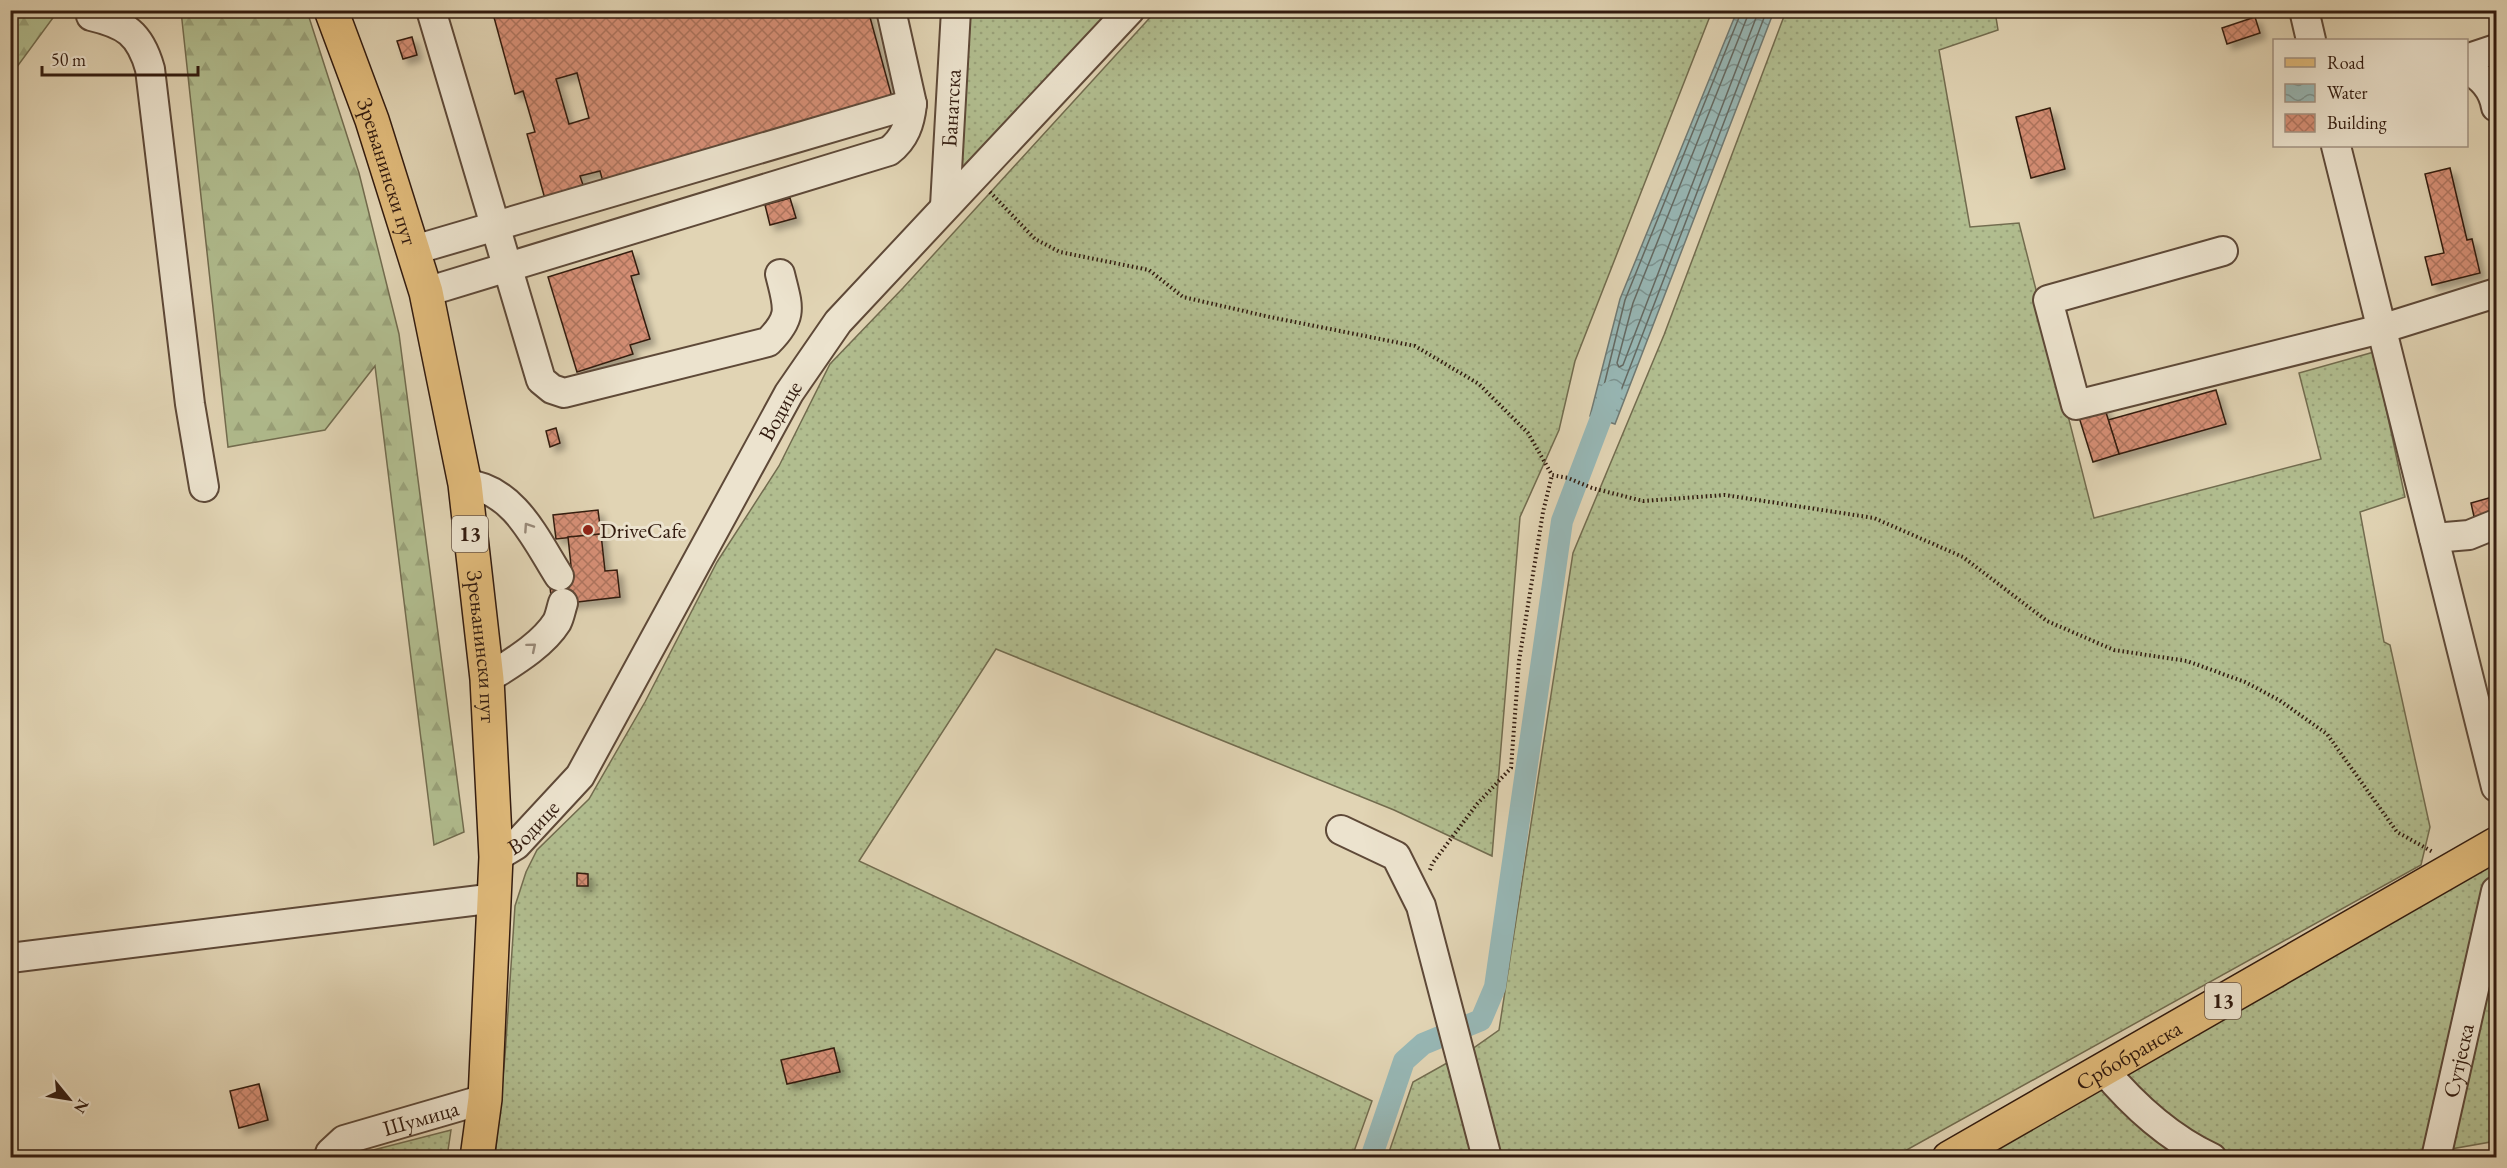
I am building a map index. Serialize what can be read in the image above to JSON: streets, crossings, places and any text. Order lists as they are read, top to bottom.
{
  "streets": {
    "main road": ["Зрењанински пут", "13", "Србобранска"],
    "street": [
      "Банатска",
      "Водице",
      "Сутјеска",
      "Шумица"
    ]
  },
  "crossings": [
    ["Банатска", "Водице"],
    ["Зрењанински пут", "Водице"],
    ["Зрењанински пут", "Шумица"]
  ],
  "places": ["DriveCafe"],
  "legend": ["Road", "Water", "Building"],
  "scale_bar": "50 m",
  "north": "bottom right"
}
